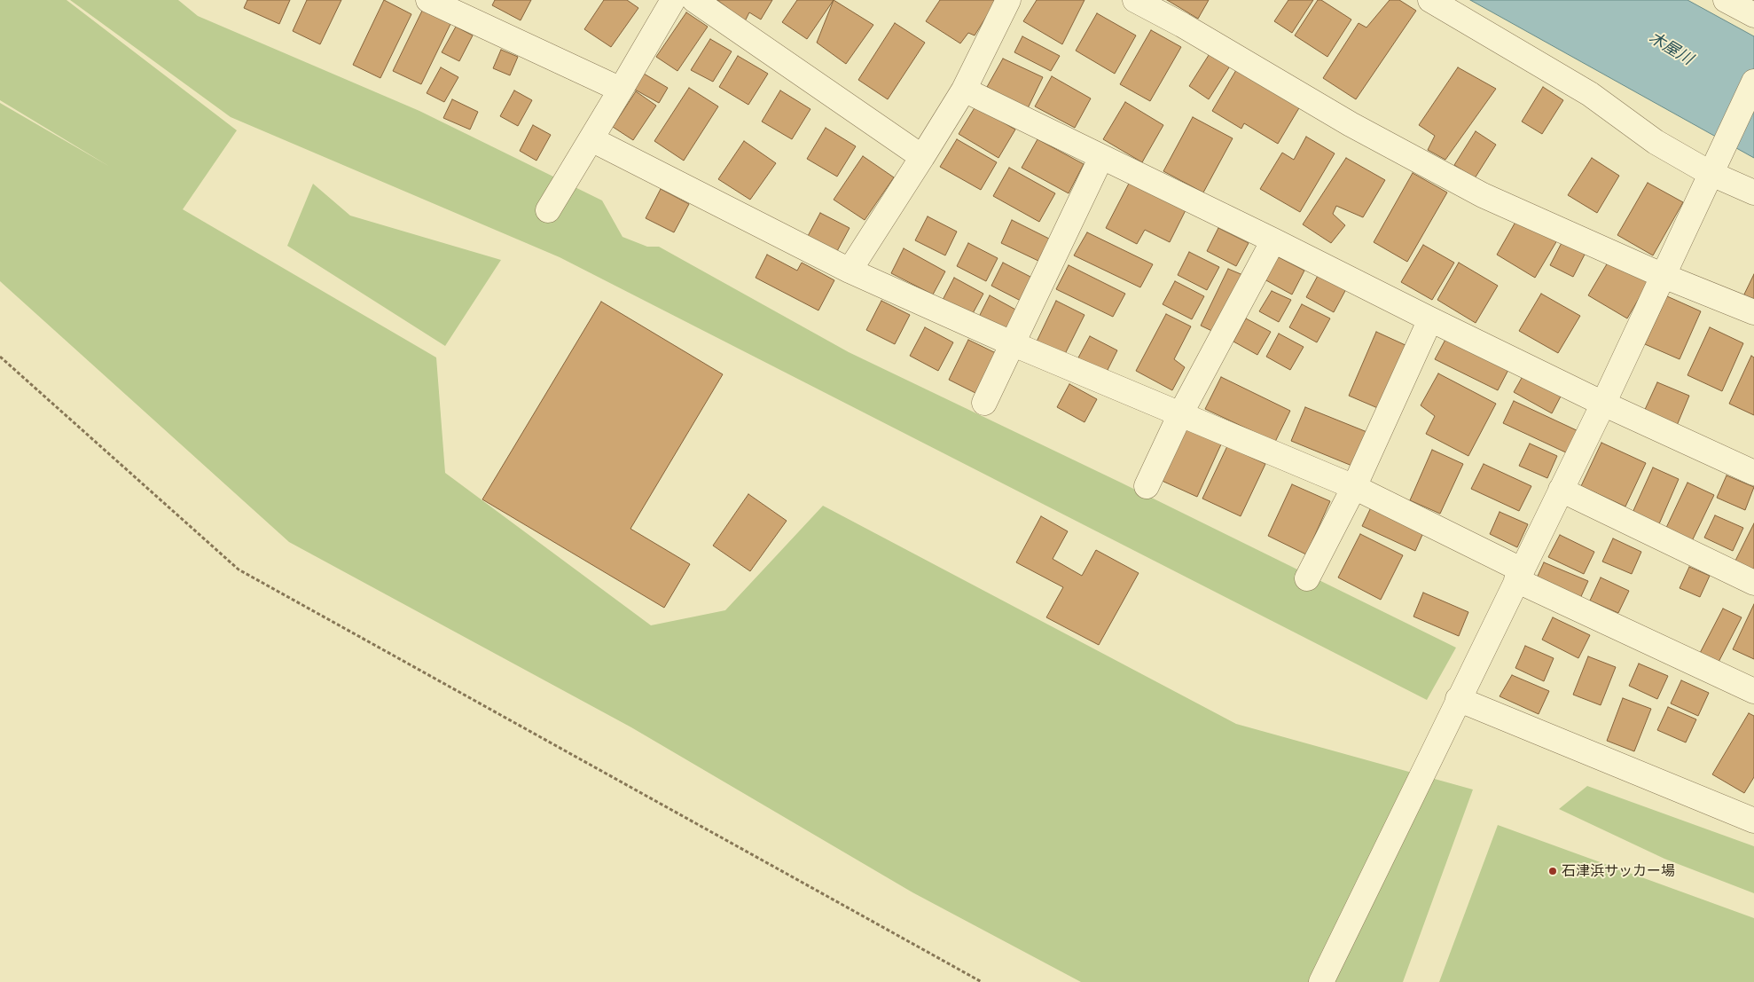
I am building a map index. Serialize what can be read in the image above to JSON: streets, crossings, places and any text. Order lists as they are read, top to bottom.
{
  "water": ["木屋川"],
  "places": ["石津浜サッカー場"]
}
